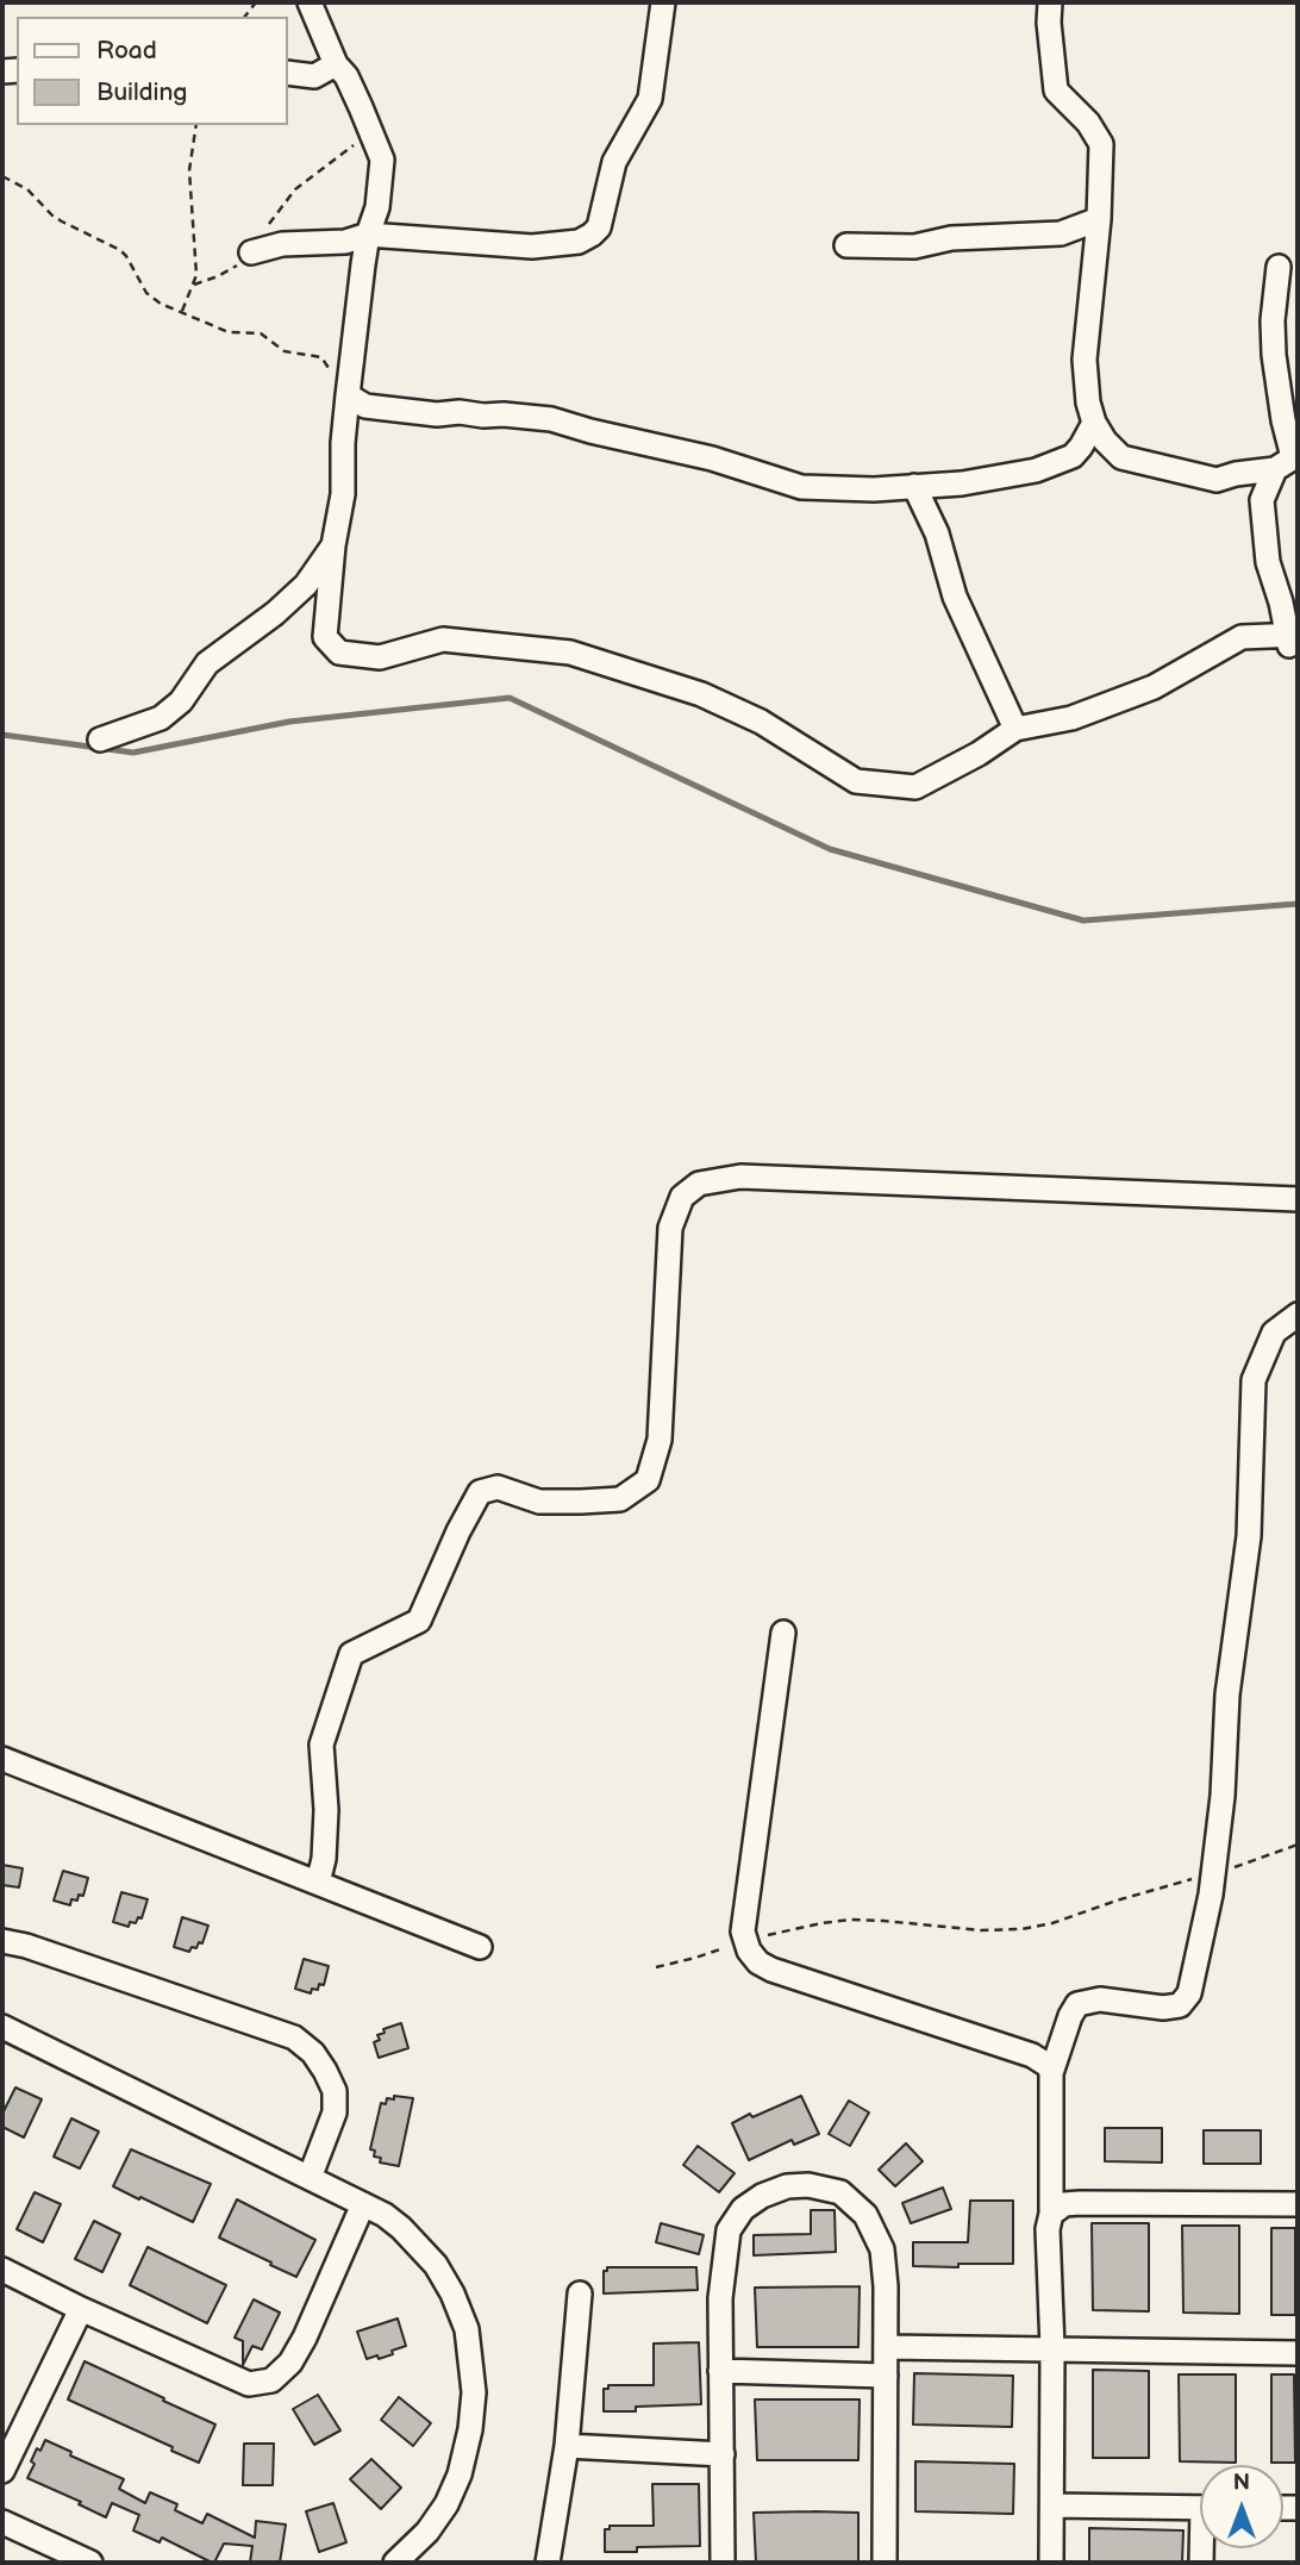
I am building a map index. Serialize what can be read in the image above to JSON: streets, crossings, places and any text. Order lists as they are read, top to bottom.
{
  "legend": ["Road", "Building"],
  "north": "top"
}
